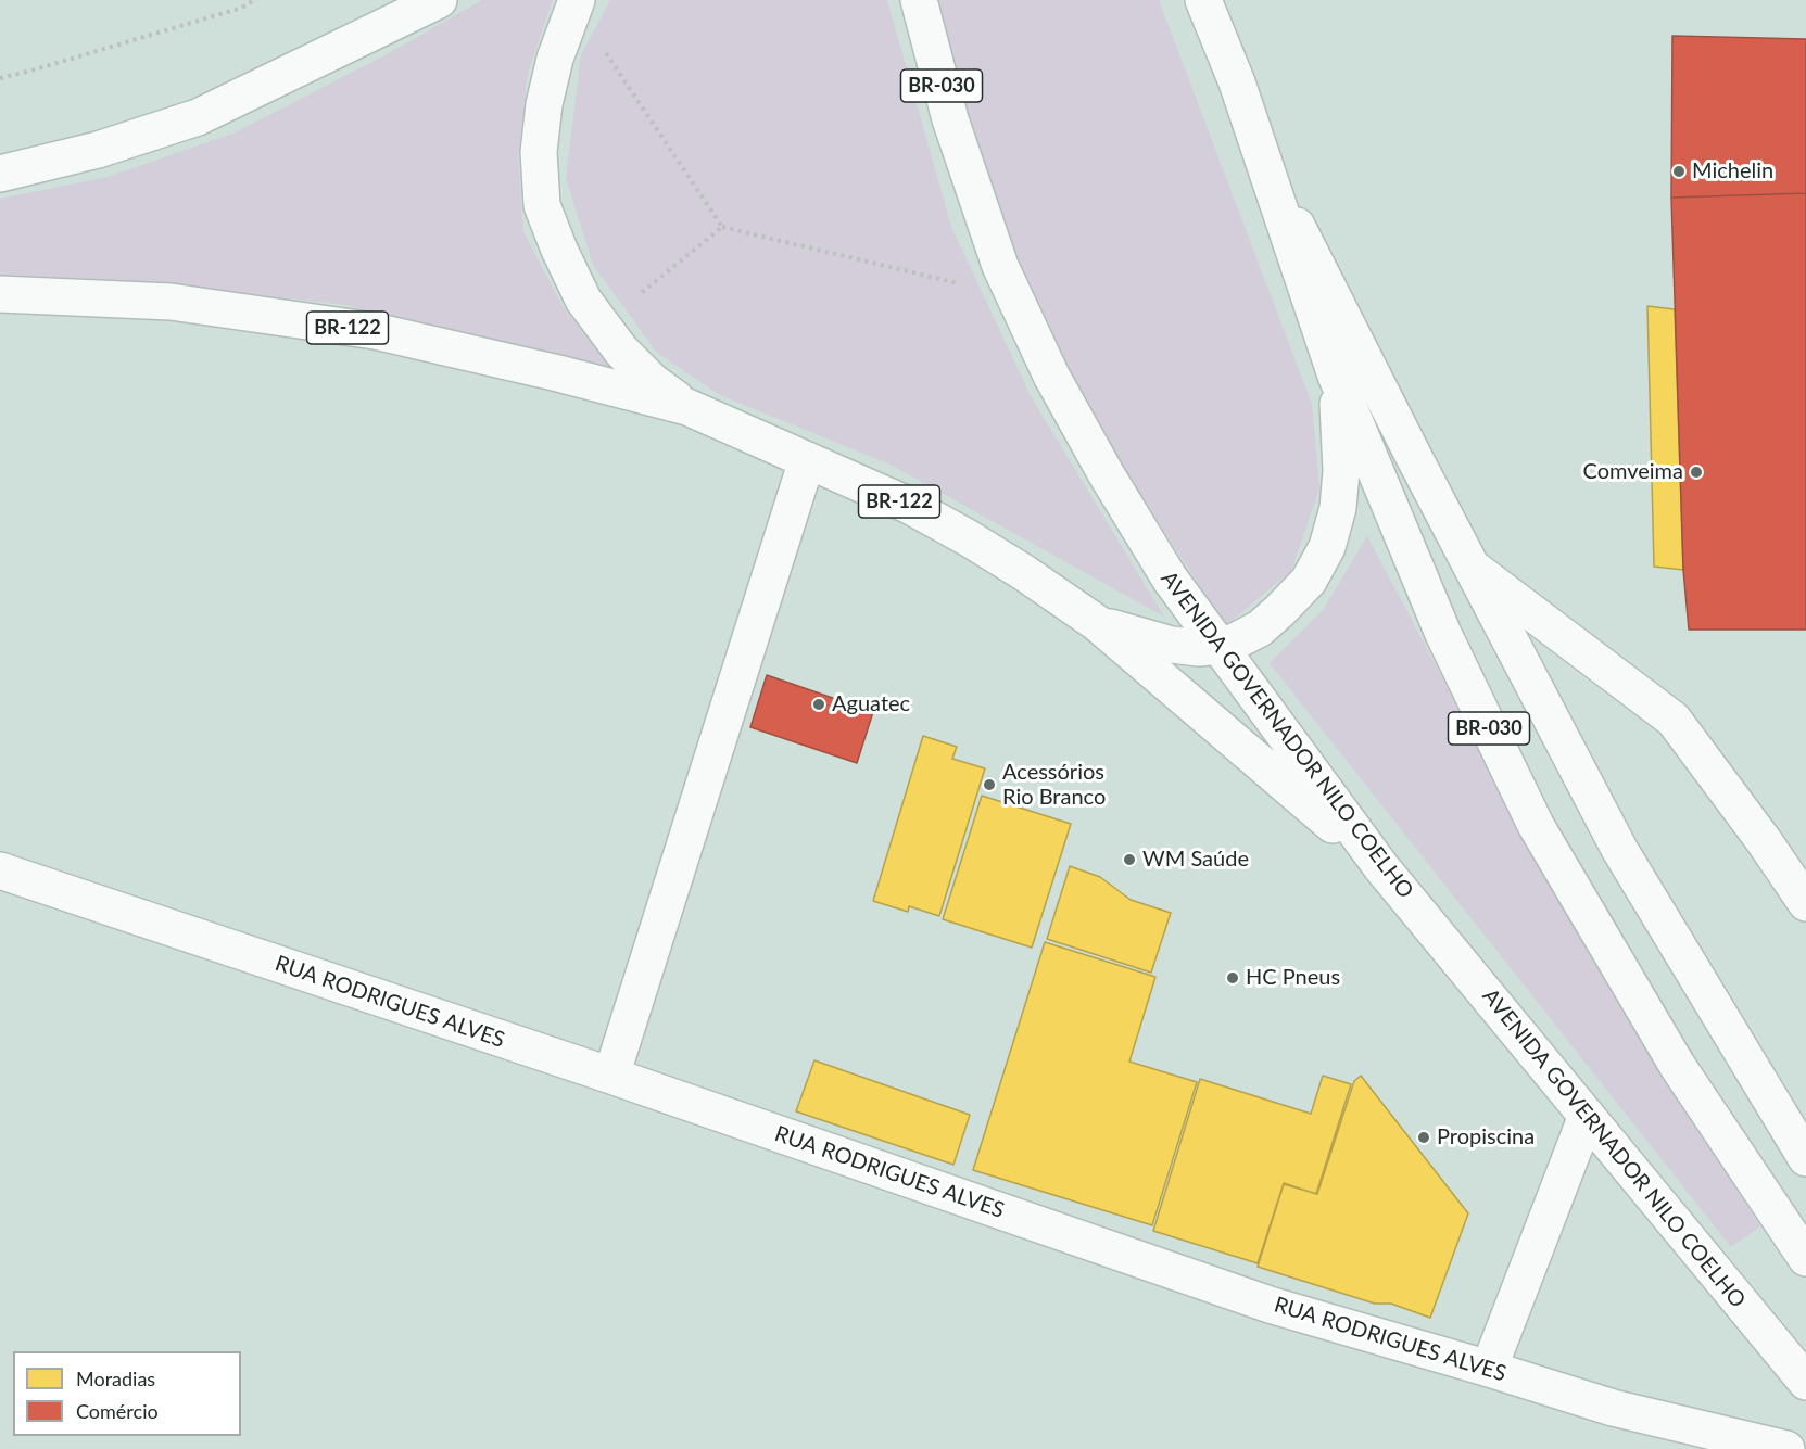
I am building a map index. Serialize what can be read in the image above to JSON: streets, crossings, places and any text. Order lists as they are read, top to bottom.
{
  "streets": {
    "main road": [
      "BR-030",
      "BR-122",
      "AVENIDA GOVERNADOR NILO COELHO",
      "RUA RODRIGUES ALVES"
    ]
  },
  "crossings": [
    ["BR-030", "BR-122"],
    ["BR-122", "AVENIDA GOVERNADOR NILO COELHO"]
  ],
  "places": [
    "Michelin",
    "Comveima",
    "Aguatec",
    "Acessórios Rio Branco",
    "WM Saúde",
    "HC Pneus",
    "Propiscina"
  ],
  "legend": ["Moradias", "Comércio"]
}
